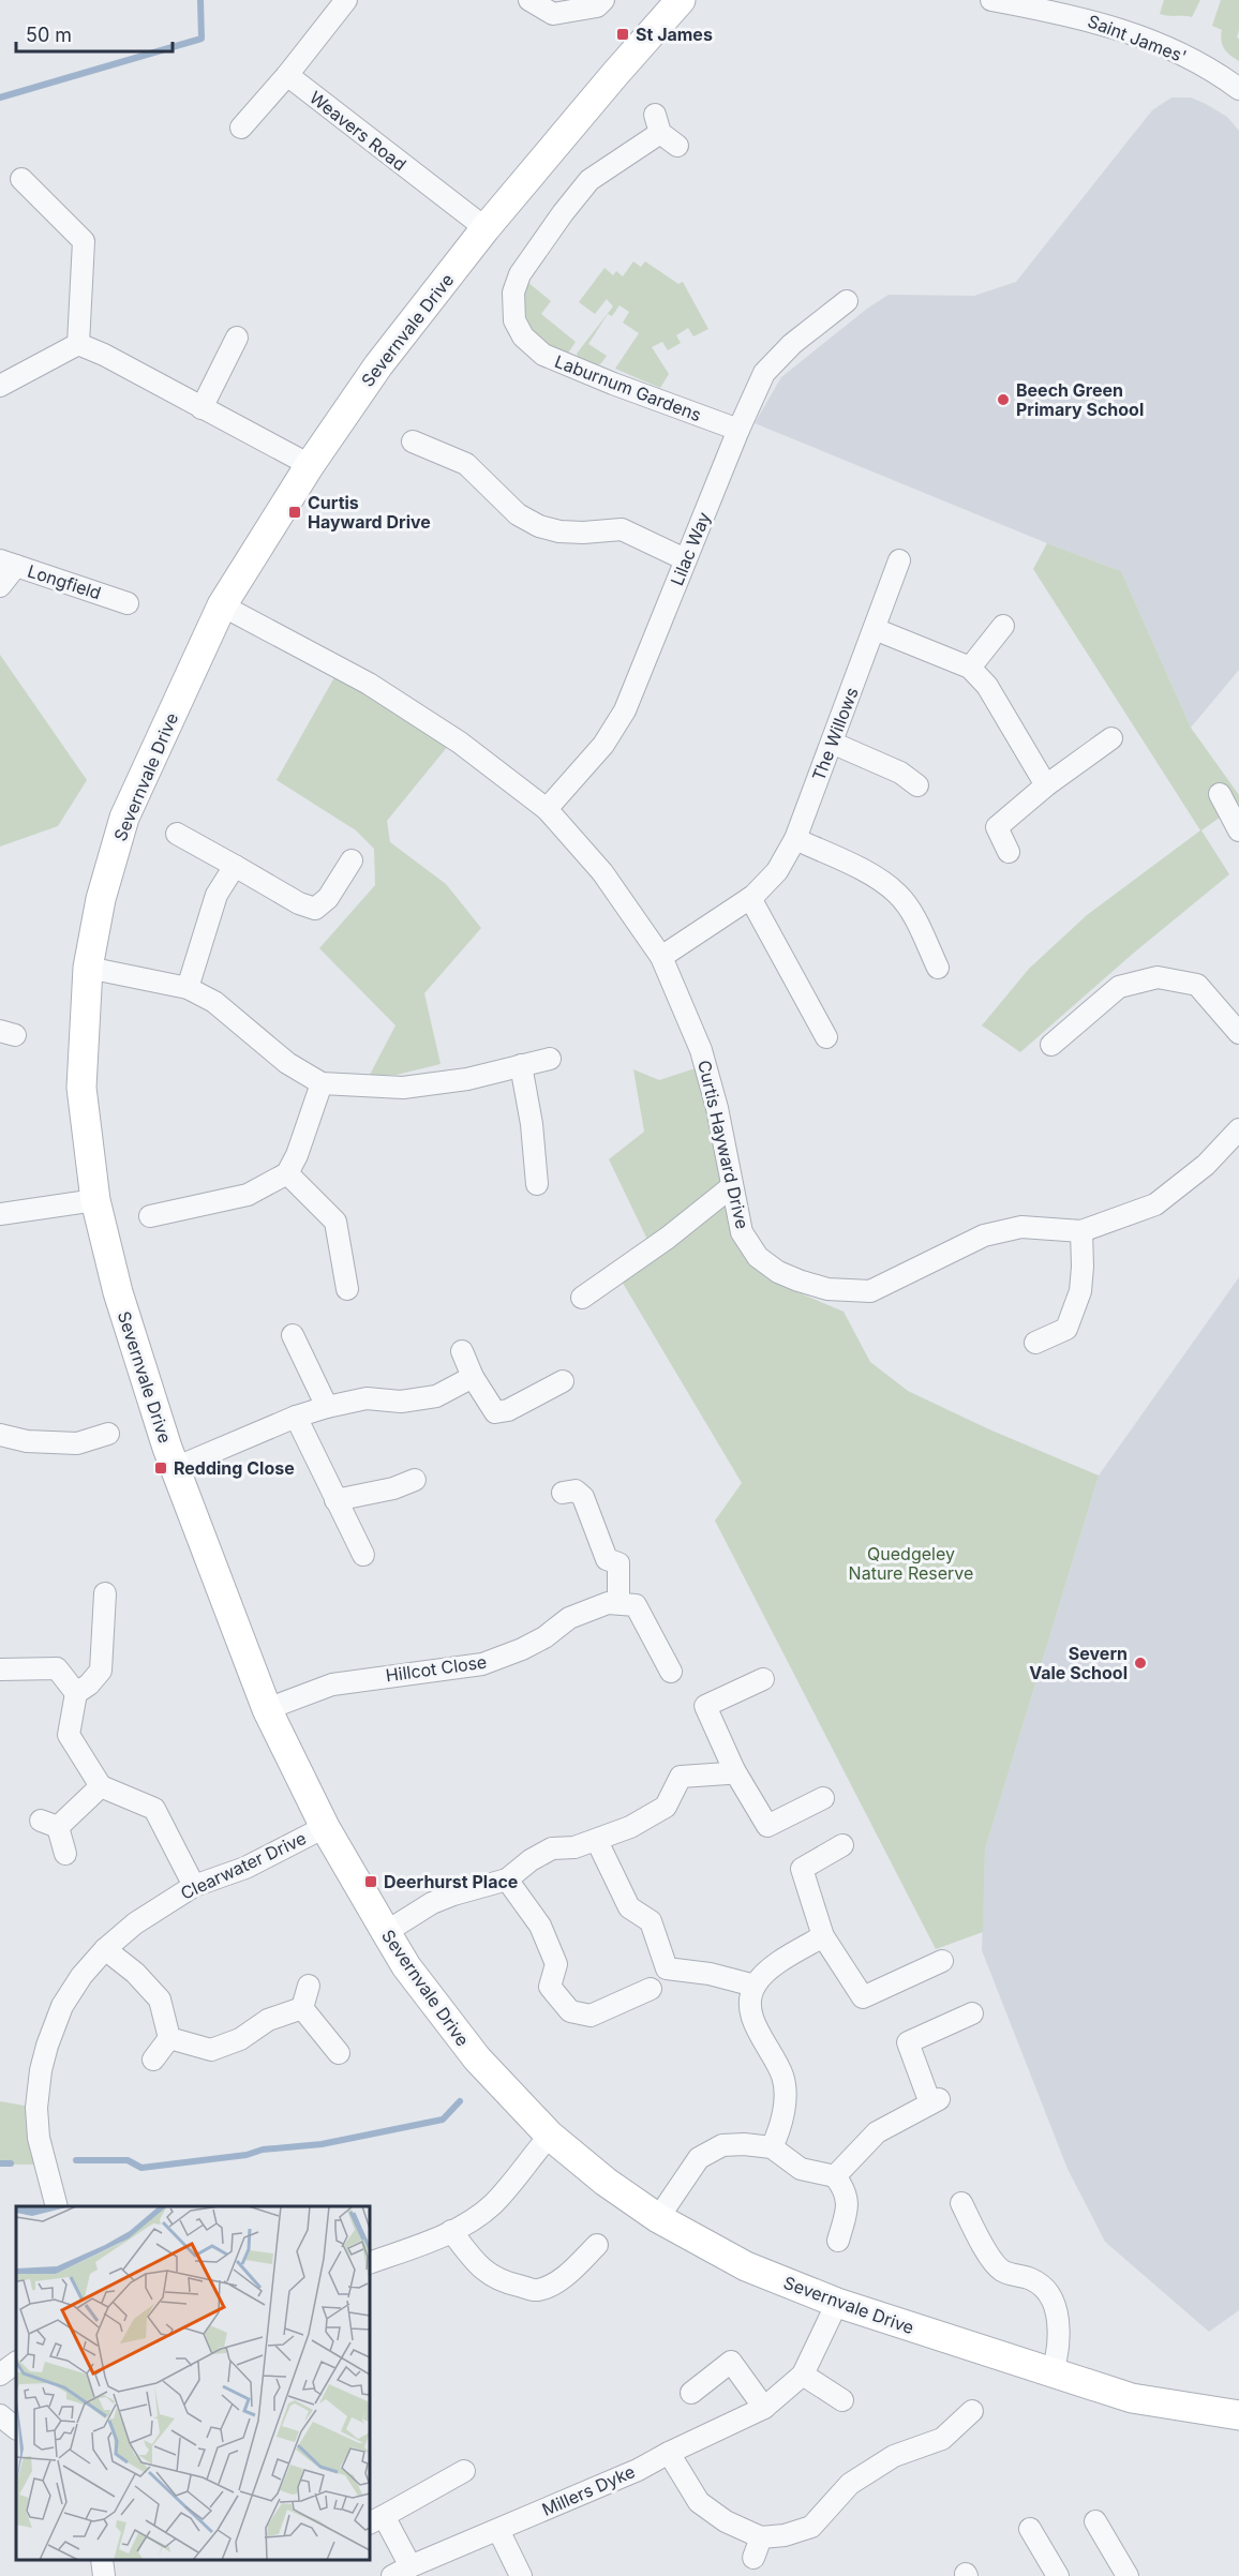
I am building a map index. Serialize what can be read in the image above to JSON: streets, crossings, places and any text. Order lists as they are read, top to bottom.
{
  "streets": {
    "street": [
      "Saint James'",
      "Weavers Road",
      "Severnvale Drive",
      "Laburnum Gardens",
      "Lilac Way",
      "Longfield",
      "The Willows",
      "Curtis Hayward Drive",
      "Hillcot Close",
      "Clearwater Drive",
      "Millers Dyke"
    ]
  },
  "crossings": [
    ["Weavers Road", "Severnvale Drive"],
    ["Severnvale Drive", "Curtis Hayward Drive"],
    ["Severnvale Drive", "Hillcot Close"],
    ["Severnvale Drive", "Clearwater Drive"],
    ["Severnvale Drive", "Millers Dyke"],
    ["Laburnum Gardens", "Lilac Way"],
    ["Lilac Way", "Curtis Hayward Drive"],
    ["The Willows", "Curtis Hayward Drive"]
  ],
  "parks": ["Quedgeley Nature Reserve"],
  "places": {
    "transit": [
      "St James",
      "Curtis Hayward Drive",
      "Redding Close",
      "Deerhurst Place"
    ],
    "other": ["Beech Green Primary School", "Severn Vale School"]
  },
  "scale_bar": "50 m"
}
